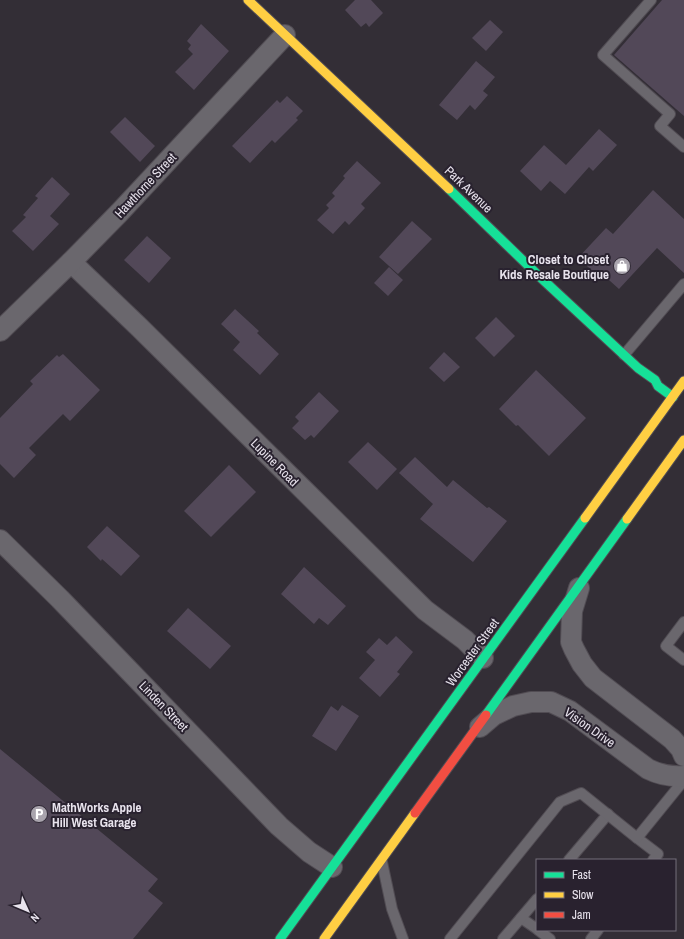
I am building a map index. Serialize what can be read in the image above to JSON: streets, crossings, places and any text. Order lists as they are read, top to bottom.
{
  "streets": {
    "main road": ["Park Avenue", "Worcester Street"],
    "street": [
      "Hawthorne Street",
      "Lupine Road",
      "Linden Street",
      "Vision Drive"
    ]
  },
  "crossings": [
    ["Hawthorne Street", "Park Avenue"],
    ["Hawthorne Street", "Lupine Road"],
    ["Park Avenue", "Worcester Street"],
    ["Lupine Road", "Worcester Street"],
    ["Worcester Street", "Linden Street"]
  ],
  "places": {
    "shop": ["Closet to Closet Kids Resale Boutique"],
    "parking": ["MathWorks Apple Hill West Garage"]
  },
  "legend": ["Fast", "Slow", "Jam"],
  "north": "bottom right"
}
